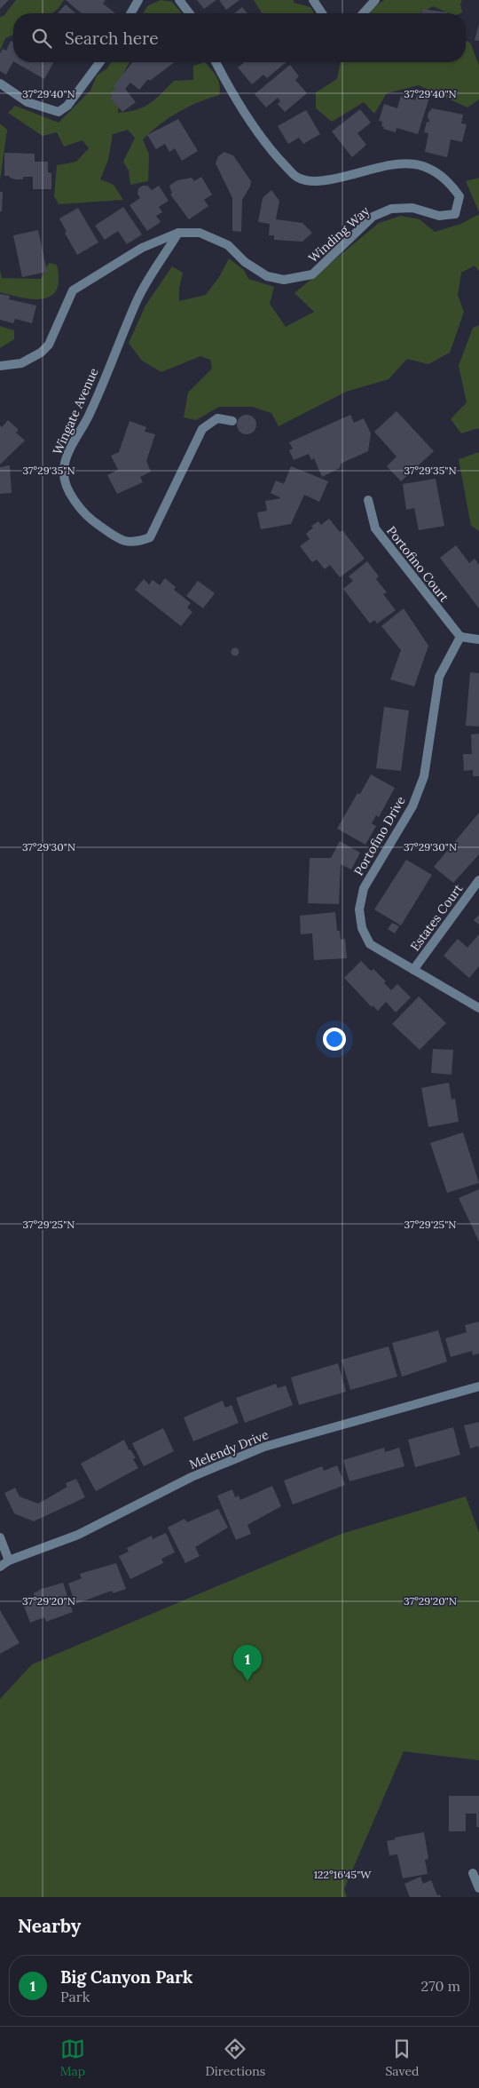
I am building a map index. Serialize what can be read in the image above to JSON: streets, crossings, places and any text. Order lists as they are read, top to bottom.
{
  "streets": {
    "street": [
      "Winding Way",
      "Wingate Avenue",
      "Portofino Court",
      "Portofino Drive",
      "Estates Court",
      "Melendy Drive"
    ]
  },
  "crossings": [
    ["Winding Way", "Wingate Avenue"],
    ["Portofino Court", "Portofino Drive"],
    ["Portofino Drive", "Estates Court"]
  ],
  "page": {
    "search": "Search here",
    "pins": "1",
    "heading": "Nearby",
    "list": [
      {
        "mark": "1",
        "name": "Big Canyon Park",
        "note": "Park",
        "value": "270 m"
      }
    ],
    "nav": ["Map", "Directions", "Saved"]
  },
  "coordinates": [
    "37°29'40\"N",
    "37°29'35\"N",
    "37°29'30\"N",
    "37°29'25\"N",
    "37°29'20\"N",
    "122°16'45\"W"
  ]
}
